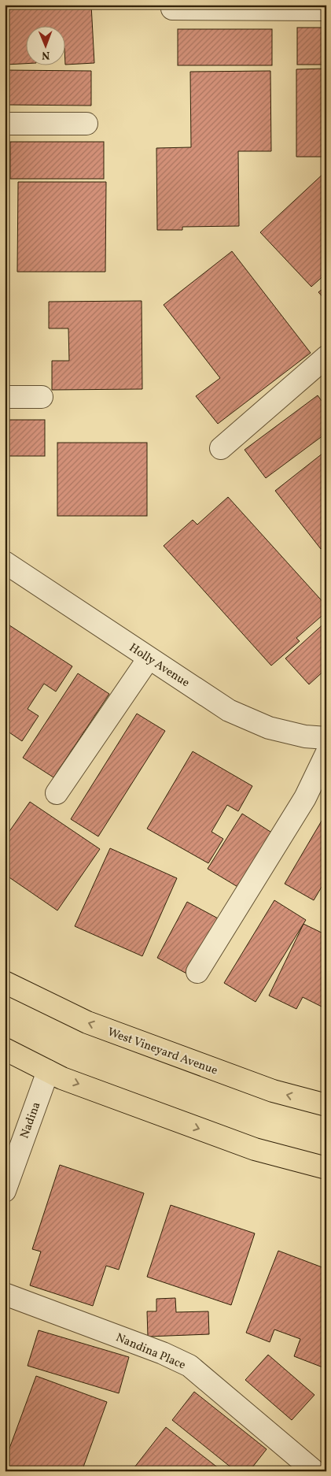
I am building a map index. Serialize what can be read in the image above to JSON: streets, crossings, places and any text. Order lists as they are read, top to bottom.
{
  "streets": {
    "main road": ["West Vineyard Avenue"],
    "street": ["Holly Avenue", "Nadina", "Nandina Place"]
  },
  "north": "bottom"
}
